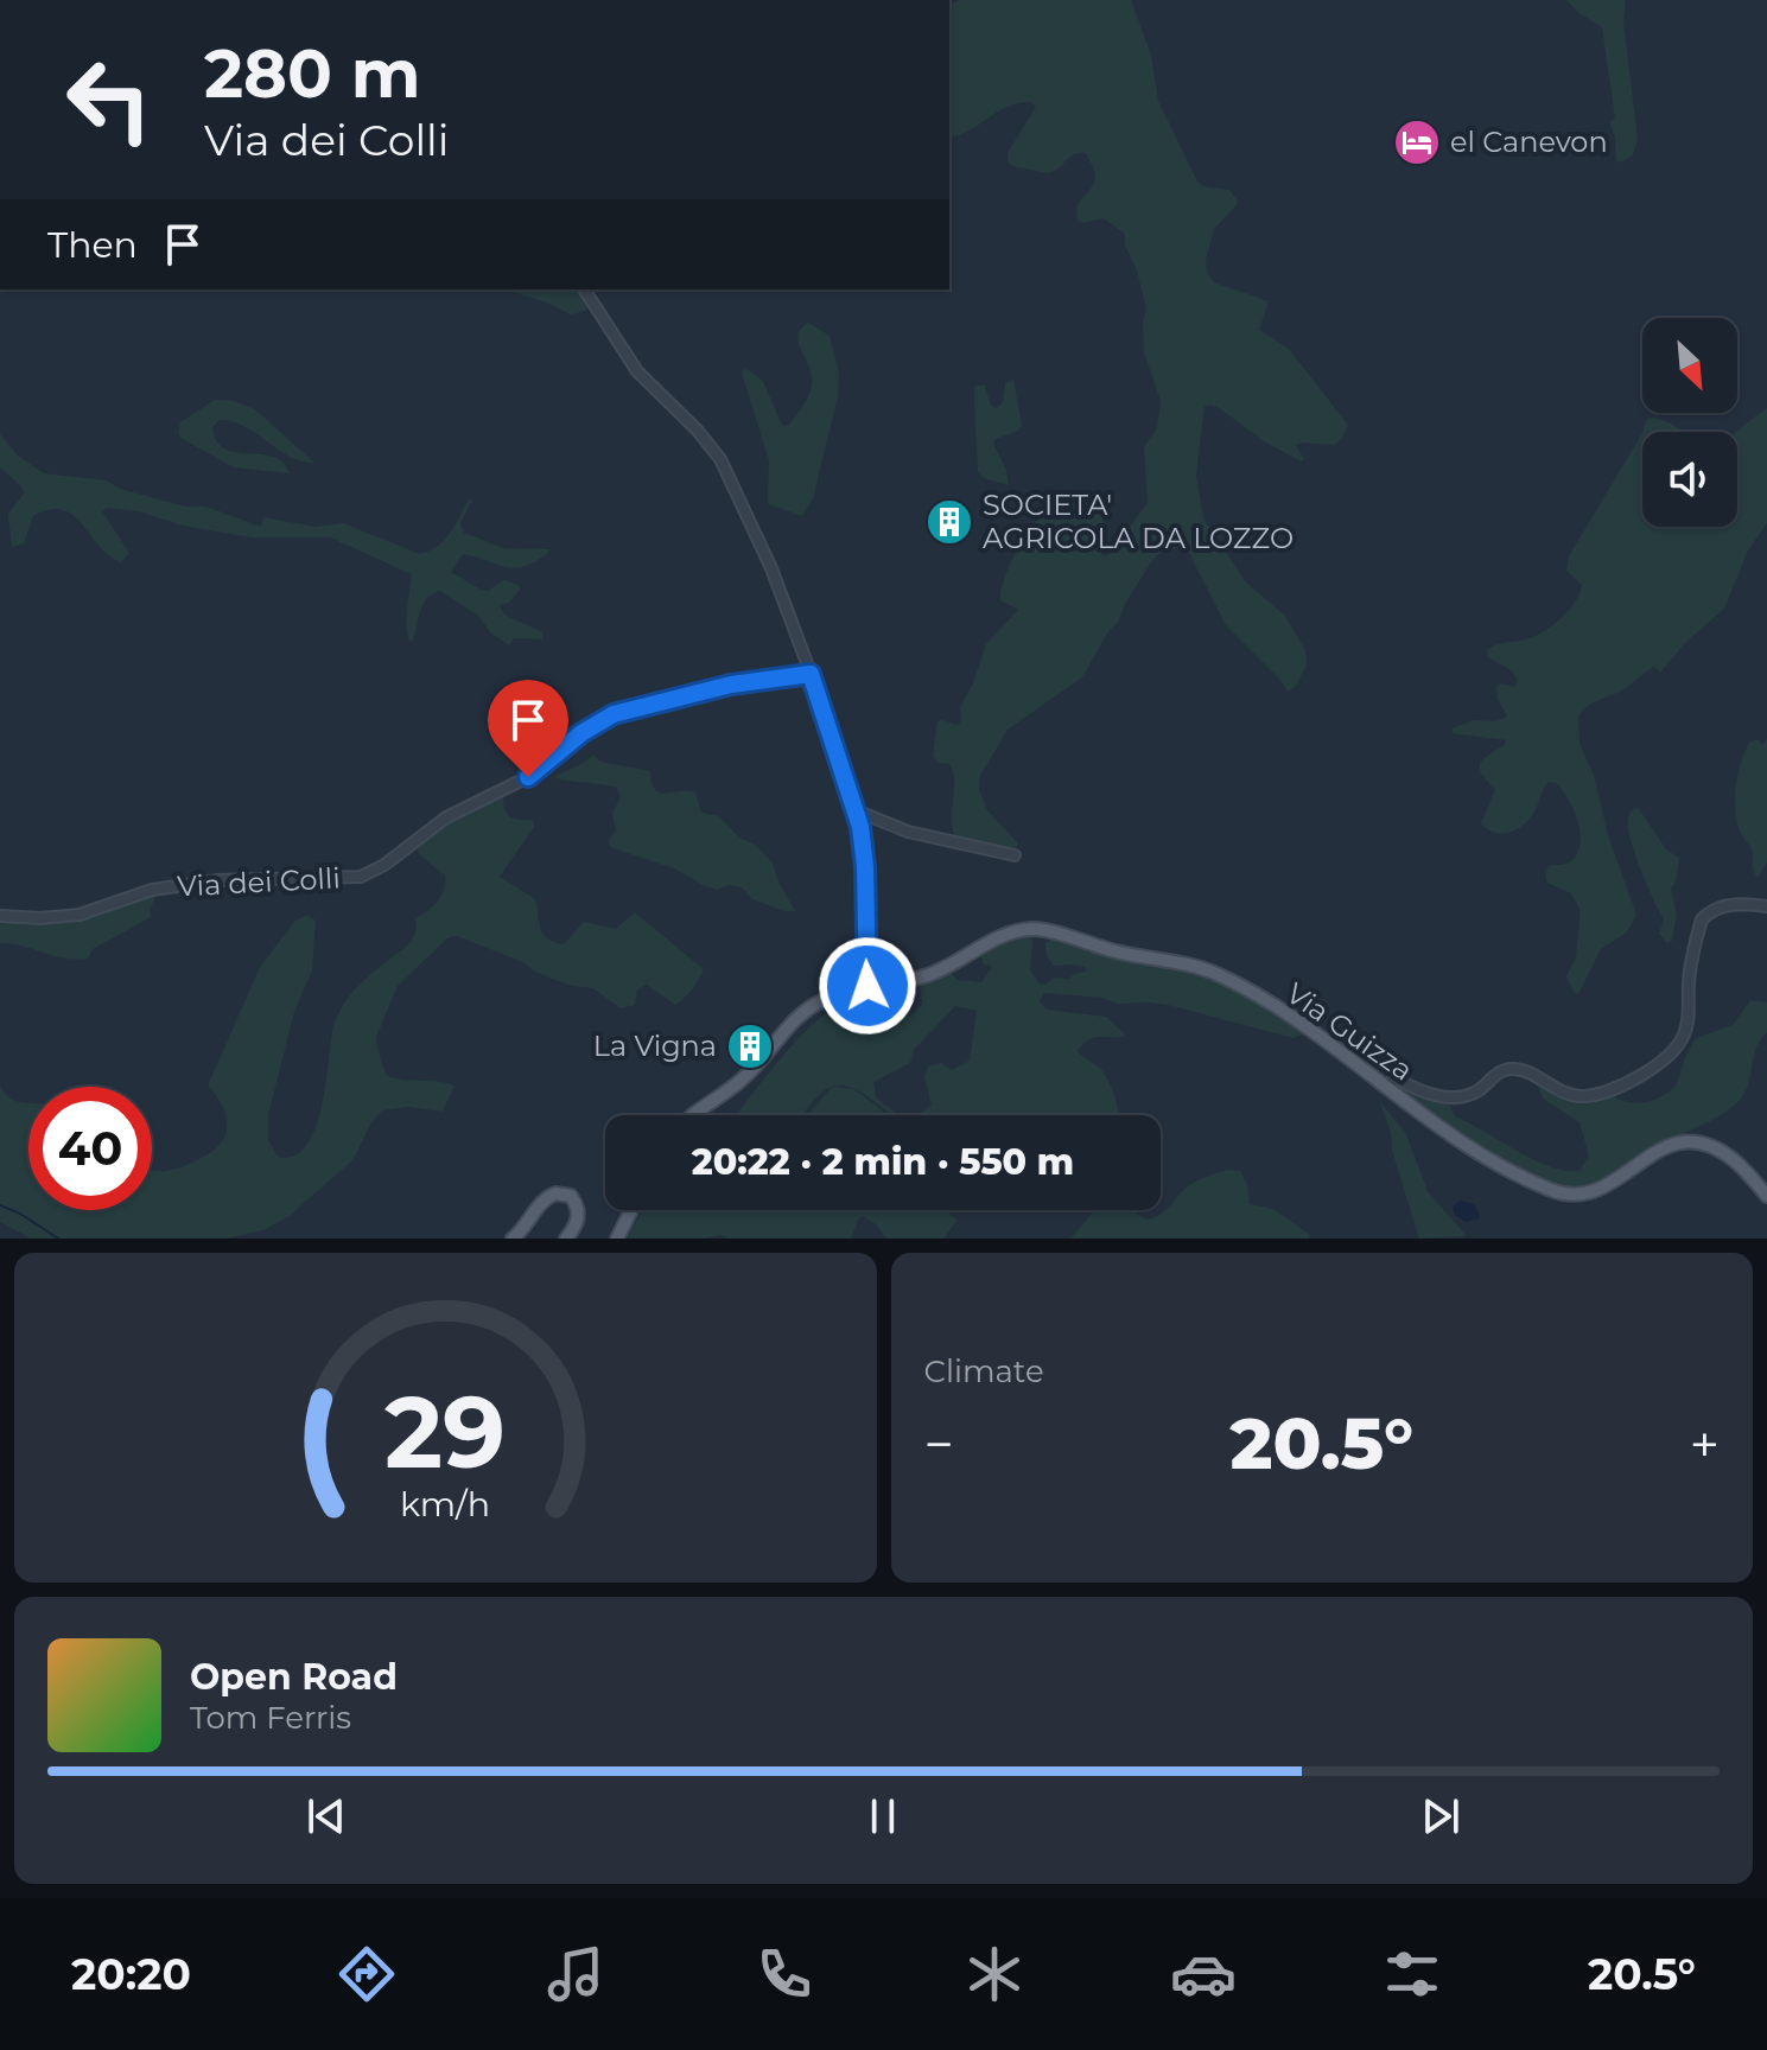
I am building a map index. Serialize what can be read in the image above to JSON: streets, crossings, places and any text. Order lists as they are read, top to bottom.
{
  "streets": {
    "main road": ["Via Guizza"],
    "street": ["Via dei Colli"]
  },
  "places": {
    "hotel": ["el Canevon"],
    "building": ["SOCIETA' AGRICOLA DA LOZZO", "La Vigna"]
  },
  "north": "bottom right",
  "page": {
    "turn": ["280 m", "Via dei Colli"],
    "then": "Then",
    "limit": "40",
    "trip": "20:22 · 2 min · 550 m",
    "tile": "Climate",
    "heat": ["−", "20.5°", "+"],
    "song": ["Open Road", "Tom Ferris"],
    "tabs": ["20:20", "20.5°"],
    "gauge": ["29", "km/h"]
  }
}
